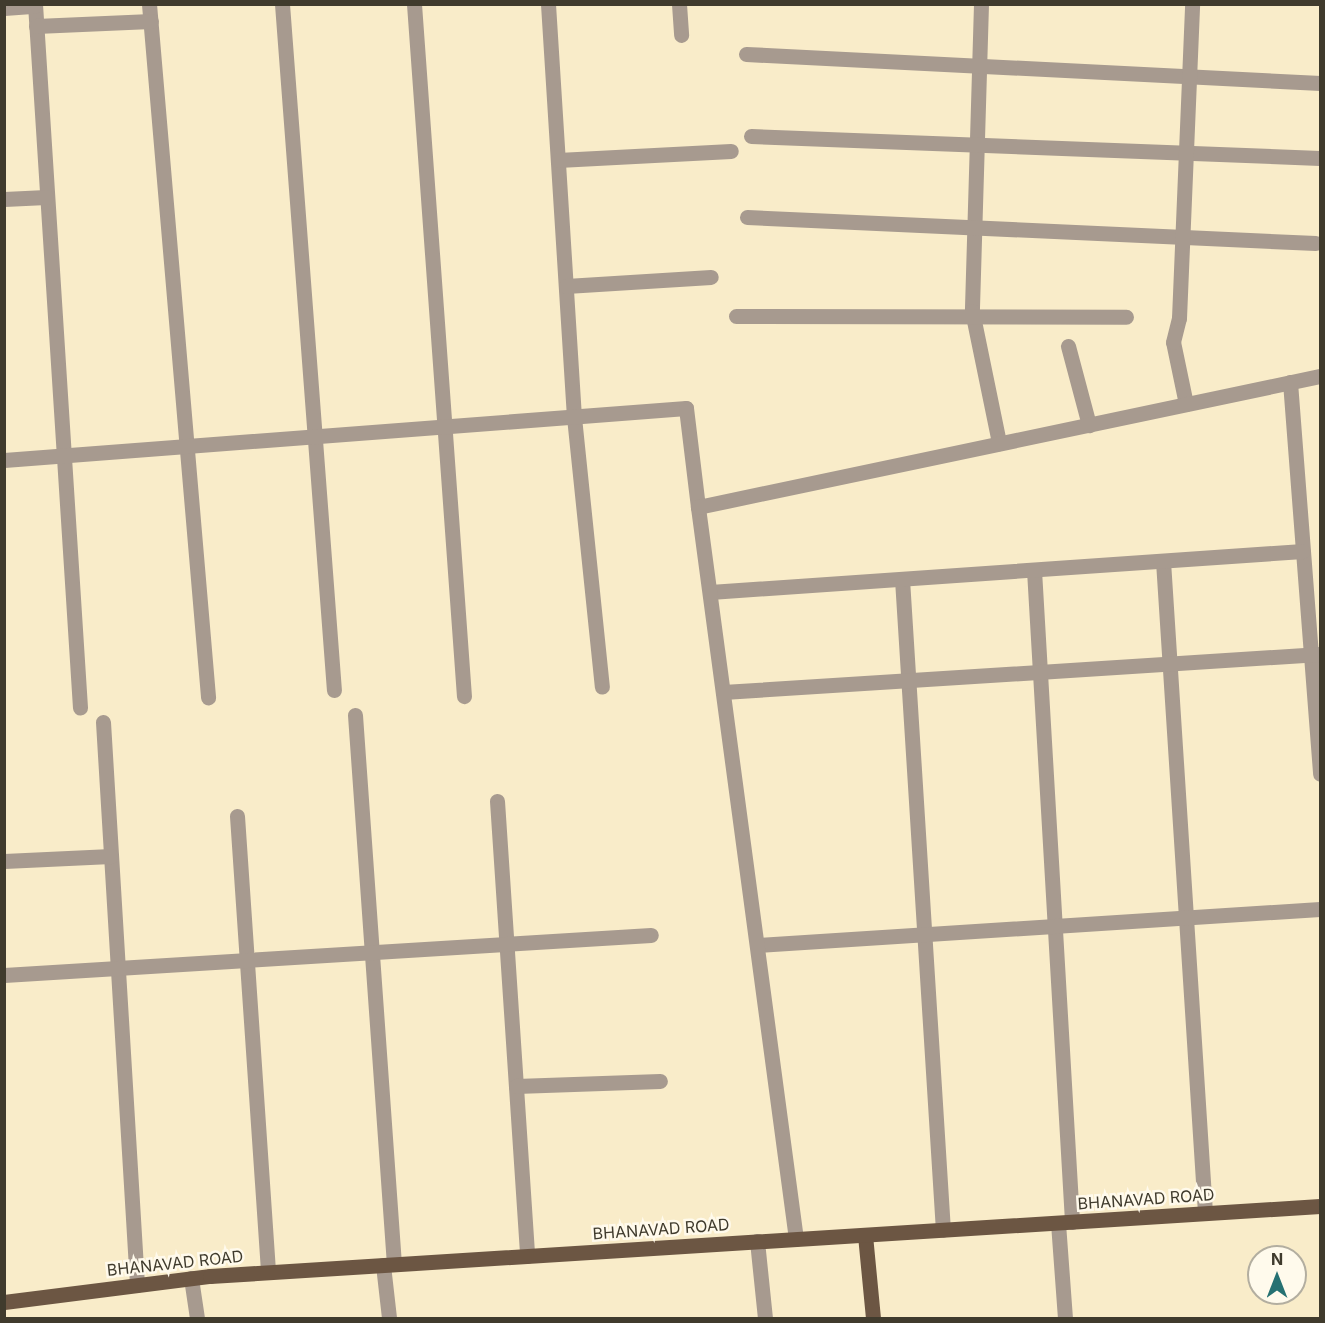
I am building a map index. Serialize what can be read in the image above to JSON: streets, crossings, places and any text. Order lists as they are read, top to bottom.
{
  "streets": {
    "main road": ["BHANAVAD ROAD"]
  },
  "north": "top"
}
